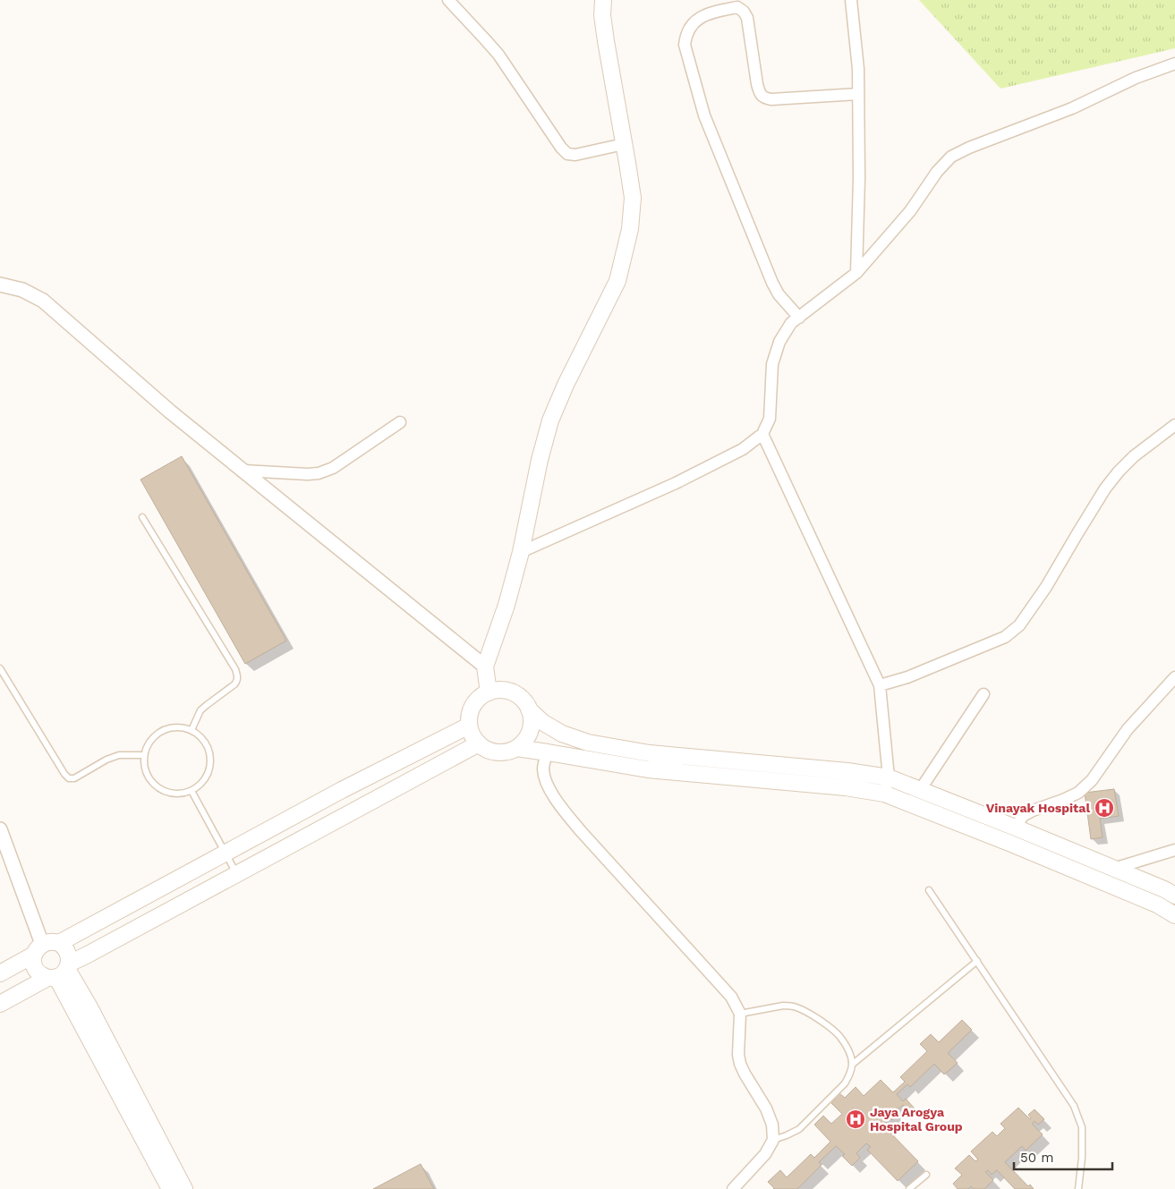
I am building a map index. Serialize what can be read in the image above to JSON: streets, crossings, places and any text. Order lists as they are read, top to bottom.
{
  "places": {
    "hospital": ["Vinayak Hospital", "Jaya Arogya Hospital Group"]
  },
  "scale_bar": "50 m"
}
